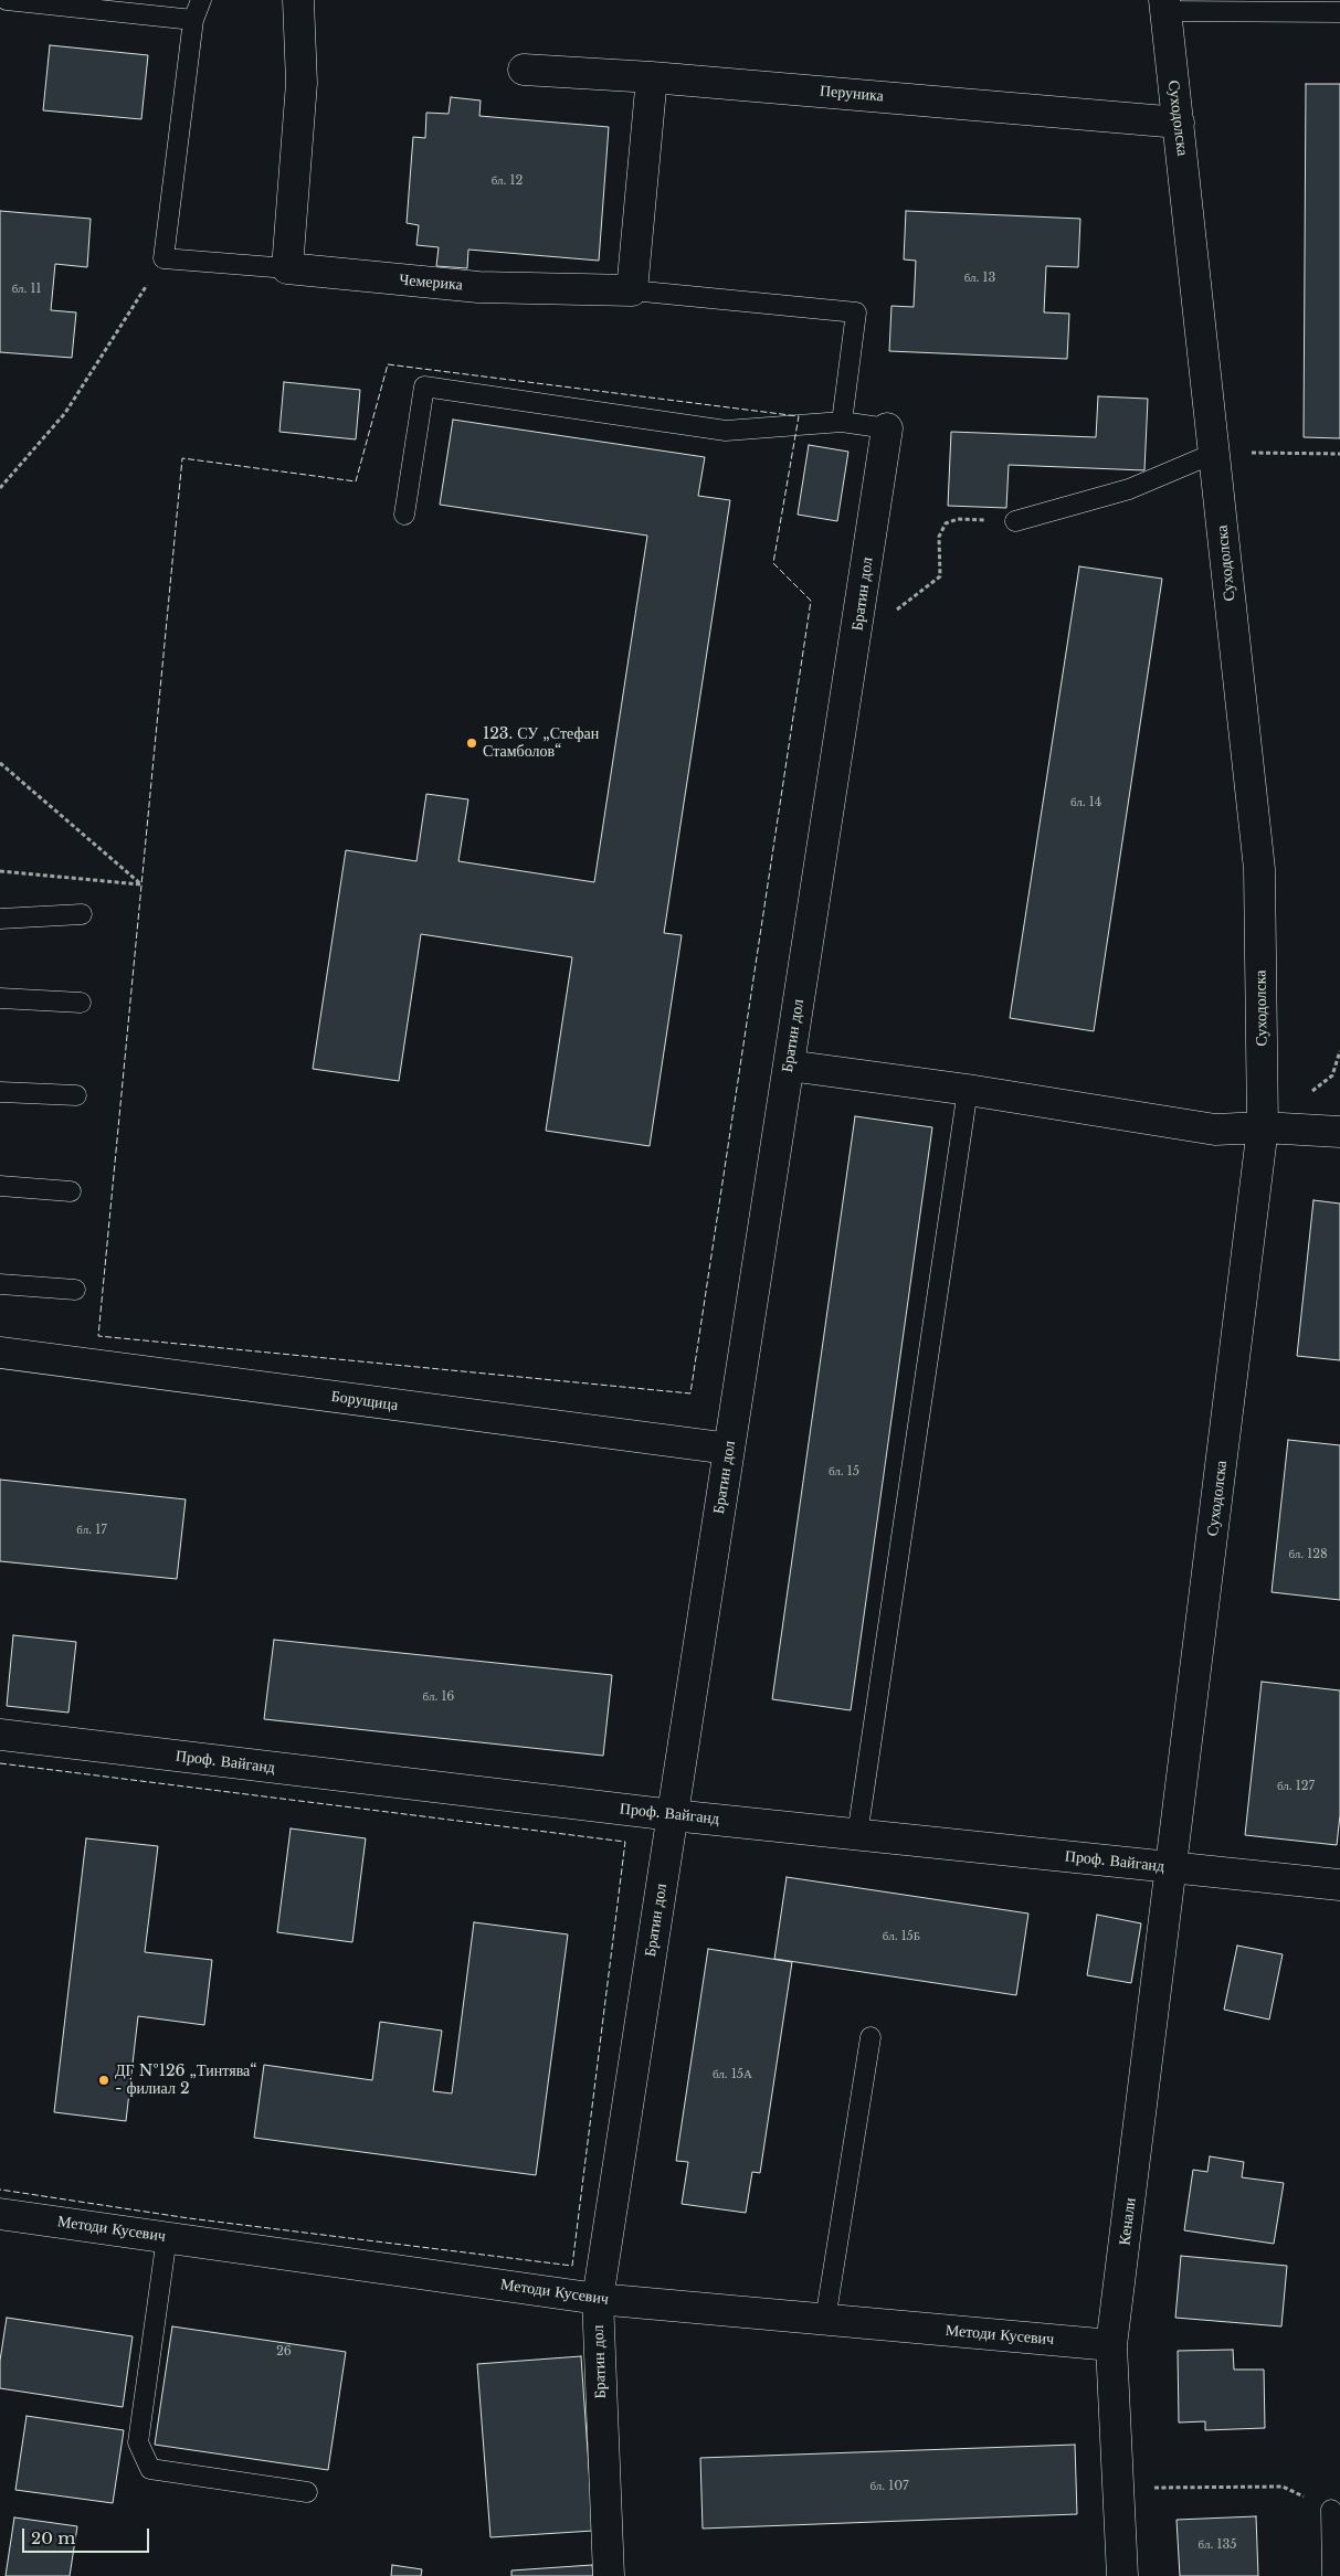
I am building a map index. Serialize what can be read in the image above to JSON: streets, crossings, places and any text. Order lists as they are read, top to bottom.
{
  "streets": {
    "street": [
      "Перуника",
      "Суходолска",
      "Чемерика",
      "Братин дол",
      "Борущица",
      "Проф. Вайганд",
      "Кенали",
      "Методи Кусевич"
    ]
  },
  "crossings": [
    ["Перуника", "Суходолска"],
    ["Суходолска", "Проф. Вайганд"],
    ["Суходолска", "Кенали"],
    ["Братин дол", "Борущица"],
    ["Братин дол", "Проф. Вайганд"],
    ["Братин дол", "Методи Кусевич"],
    ["Проф. Вайганд", "Кенали"],
    ["Кенали", "Методи Кусевич"]
  ],
  "places": ["123. СУ „Стефан Стамболов“", "ДГ №126 „Тинтява“ - филиал 2"],
  "house_numbers": [
    "бл. 12",
    "бл. 13",
    "бл. 11",
    "бл. 14",
    "бл. 15",
    "бл. 17",
    "бл. 128",
    "бл. 16",
    "бл. 127",
    "бл. 15Б",
    "бл. 15А",
    "26",
    "бл. 107",
    "бл. 135"
  ],
  "scale_bar": "20 m"
}
